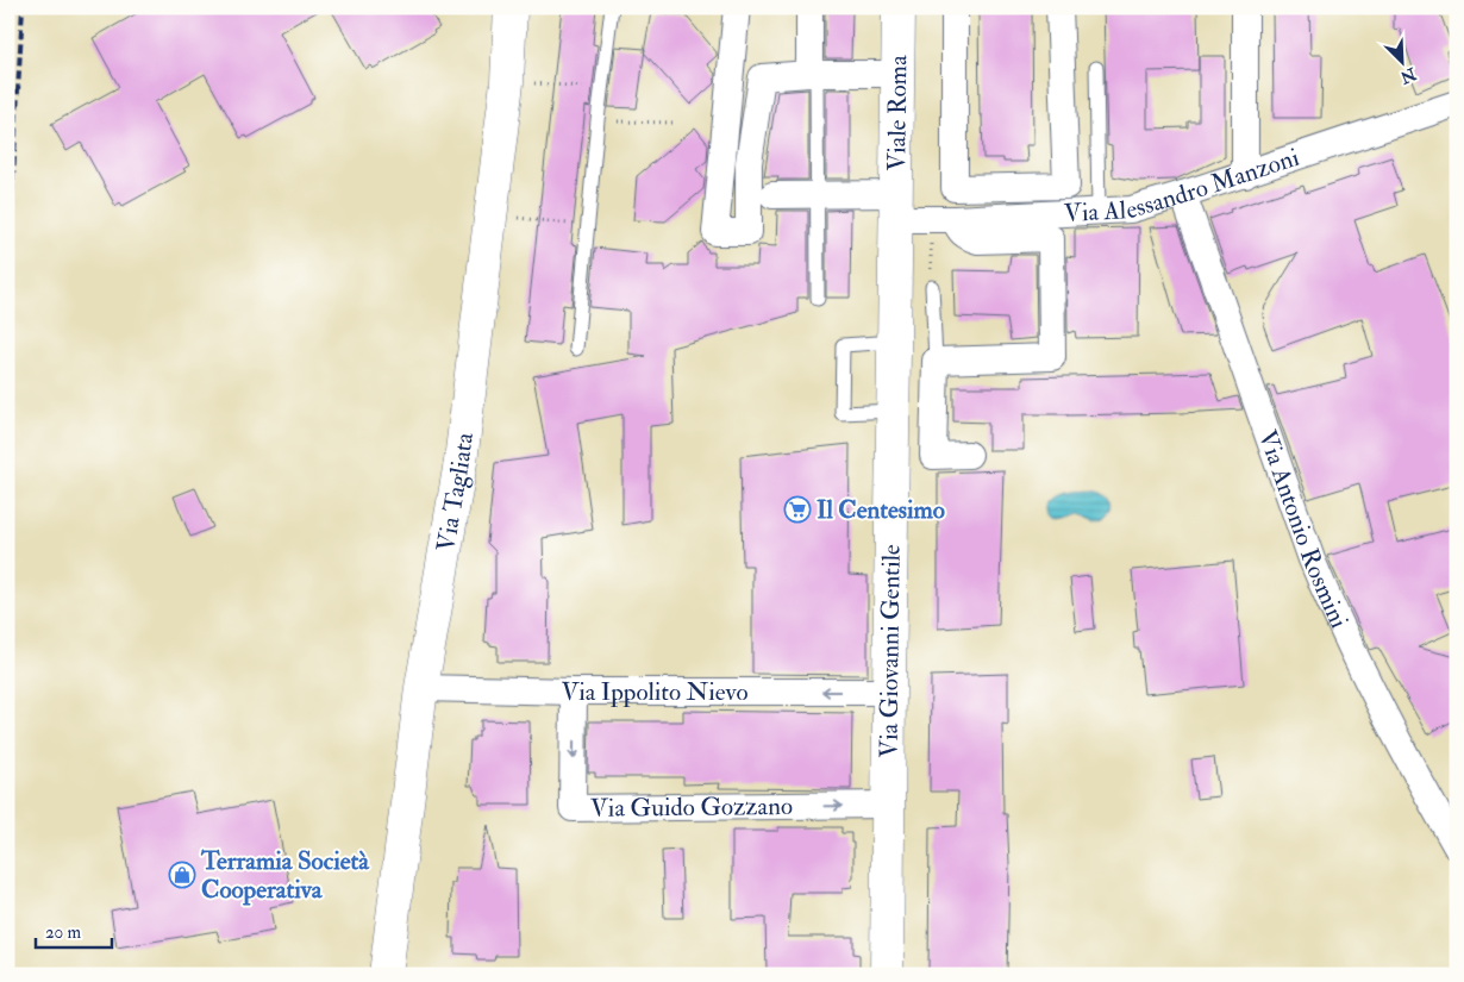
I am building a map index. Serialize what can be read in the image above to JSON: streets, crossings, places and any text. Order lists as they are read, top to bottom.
{
  "streets": {
    "street": [
      "Viale Roma",
      "Via Alessandro Manzoni",
      "Via Tagliata",
      "Via Antonio Rosmini",
      "Via Giovanni Gentile",
      "Via Ippolito Nievo",
      "Via Guido Gozzano"
    ]
  },
  "crossings": [
    ["Viale Roma", "Via Alessandro Manzoni"],
    ["Viale Roma", "Via Giovanni Gentile"],
    ["Via Alessandro Manzoni", "Via Antonio Rosmini"],
    ["Via Alessandro Manzoni", "Via Giovanni Gentile"],
    ["Via Tagliata", "Via Ippolito Nievo"],
    ["Via Giovanni Gentile", "Via Ippolito Nievo"],
    ["Via Giovanni Gentile", "Via Guido Gozzano"],
    ["Via Ippolito Nievo", "Via Guido Gozzano"]
  ],
  "one_way": ["Via Ippolito Nievo"],
  "places": {
    "supermarket": ["Il Centesimo"],
    "shop": ["Terramia Società Cooperativa"]
  },
  "scale_bar": "20 m",
  "north": "bottom right"
}
